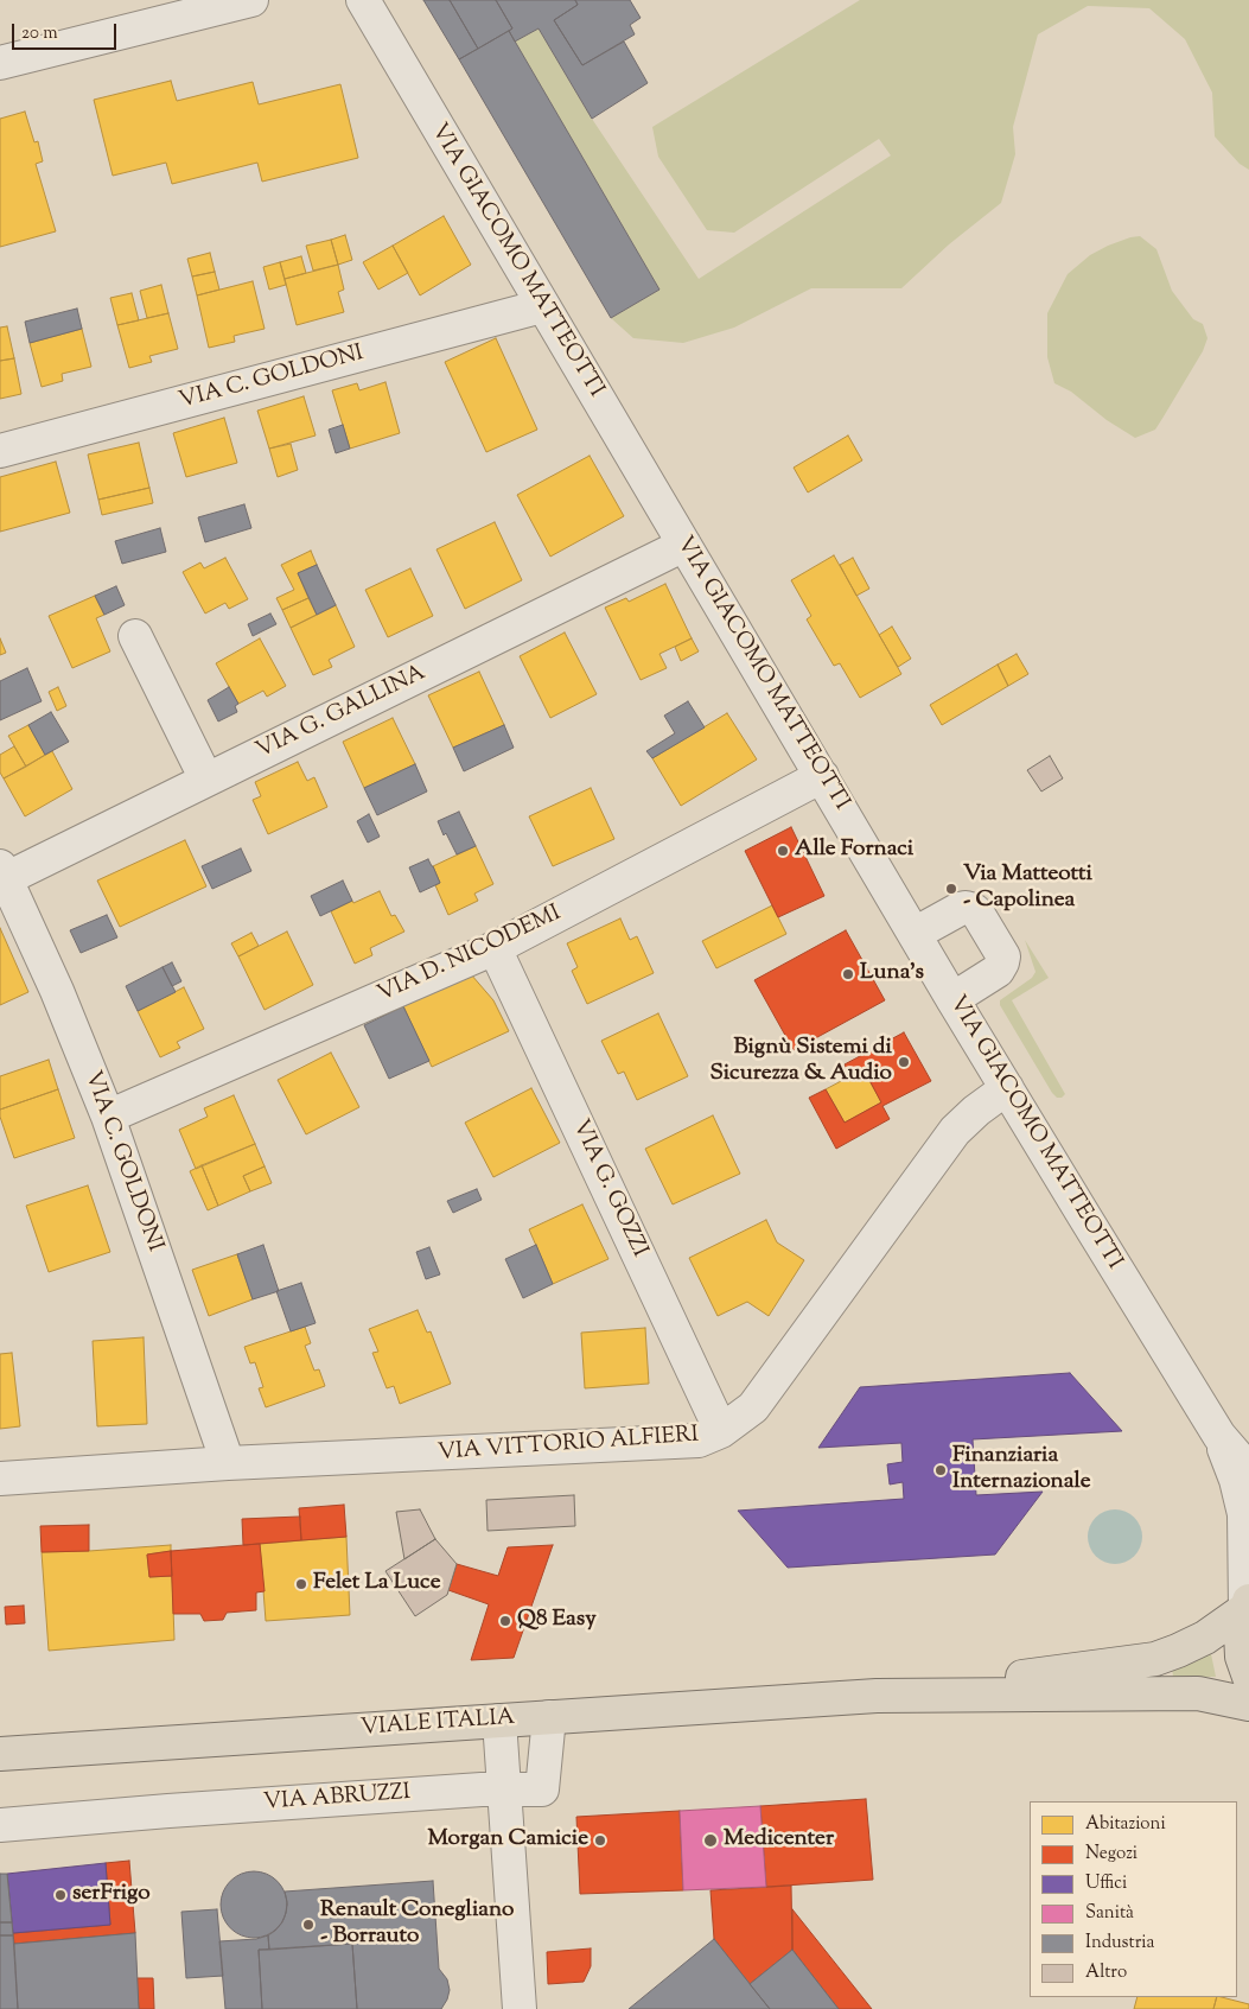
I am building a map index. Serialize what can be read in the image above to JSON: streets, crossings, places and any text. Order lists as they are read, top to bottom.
{
  "streets": {
    "main road": ["VIALE ITALIA"],
    "street": [
      "VIA GIACOMO MATTEOTTI",
      "VIA C. GOLDONI",
      "VIA G. GALLINA",
      "VIA D. NICODEMI",
      "VIA G. GOZZI",
      "VIA VITTORIO ALFIERI",
      "VIA ABRUZZI"
    ]
  },
  "crossings": [
    ["VIA GIACOMO MATTEOTTI", "VIA C. GOLDONI"],
    ["VIA GIACOMO MATTEOTTI", "VIA G. GALLINA"],
    ["VIA GIACOMO MATTEOTTI", "VIA D. NICODEMI"],
    ["VIA GIACOMO MATTEOTTI", "VIA VITTORIO ALFIERI"],
    ["VIA C. GOLDONI", "VIA G. GALLINA"],
    ["VIA C. GOLDONI", "VIA D. NICODEMI"],
    ["VIA C. GOLDONI", "VIA VITTORIO ALFIERI"],
    ["VIA D. NICODEMI", "VIA G. GOZZI"],
    ["VIA G. GOZZI", "VIA VITTORIO ALFIERI"],
    ["VIALE ITALIA", "VIA ABRUZZI"]
  ],
  "places": [
    "Alle Fornaci",
    "Via Matteotti - Capolinea",
    "Luna's",
    "Bignù Sistemi di Sicurezza & Audio",
    "Finanziaria Internazionale",
    "Felet La Luce",
    "Q8 Easy",
    "Morgan Camicie",
    "Medicenter",
    "serFrigo",
    "Renault Conegliano - Borrauto"
  ],
  "legend": [
    "Abitazioni",
    "Negozi",
    "Uffici",
    "Sanità",
    "Industria",
    "Altro"
  ],
  "scale_bar": "20 m"
}
